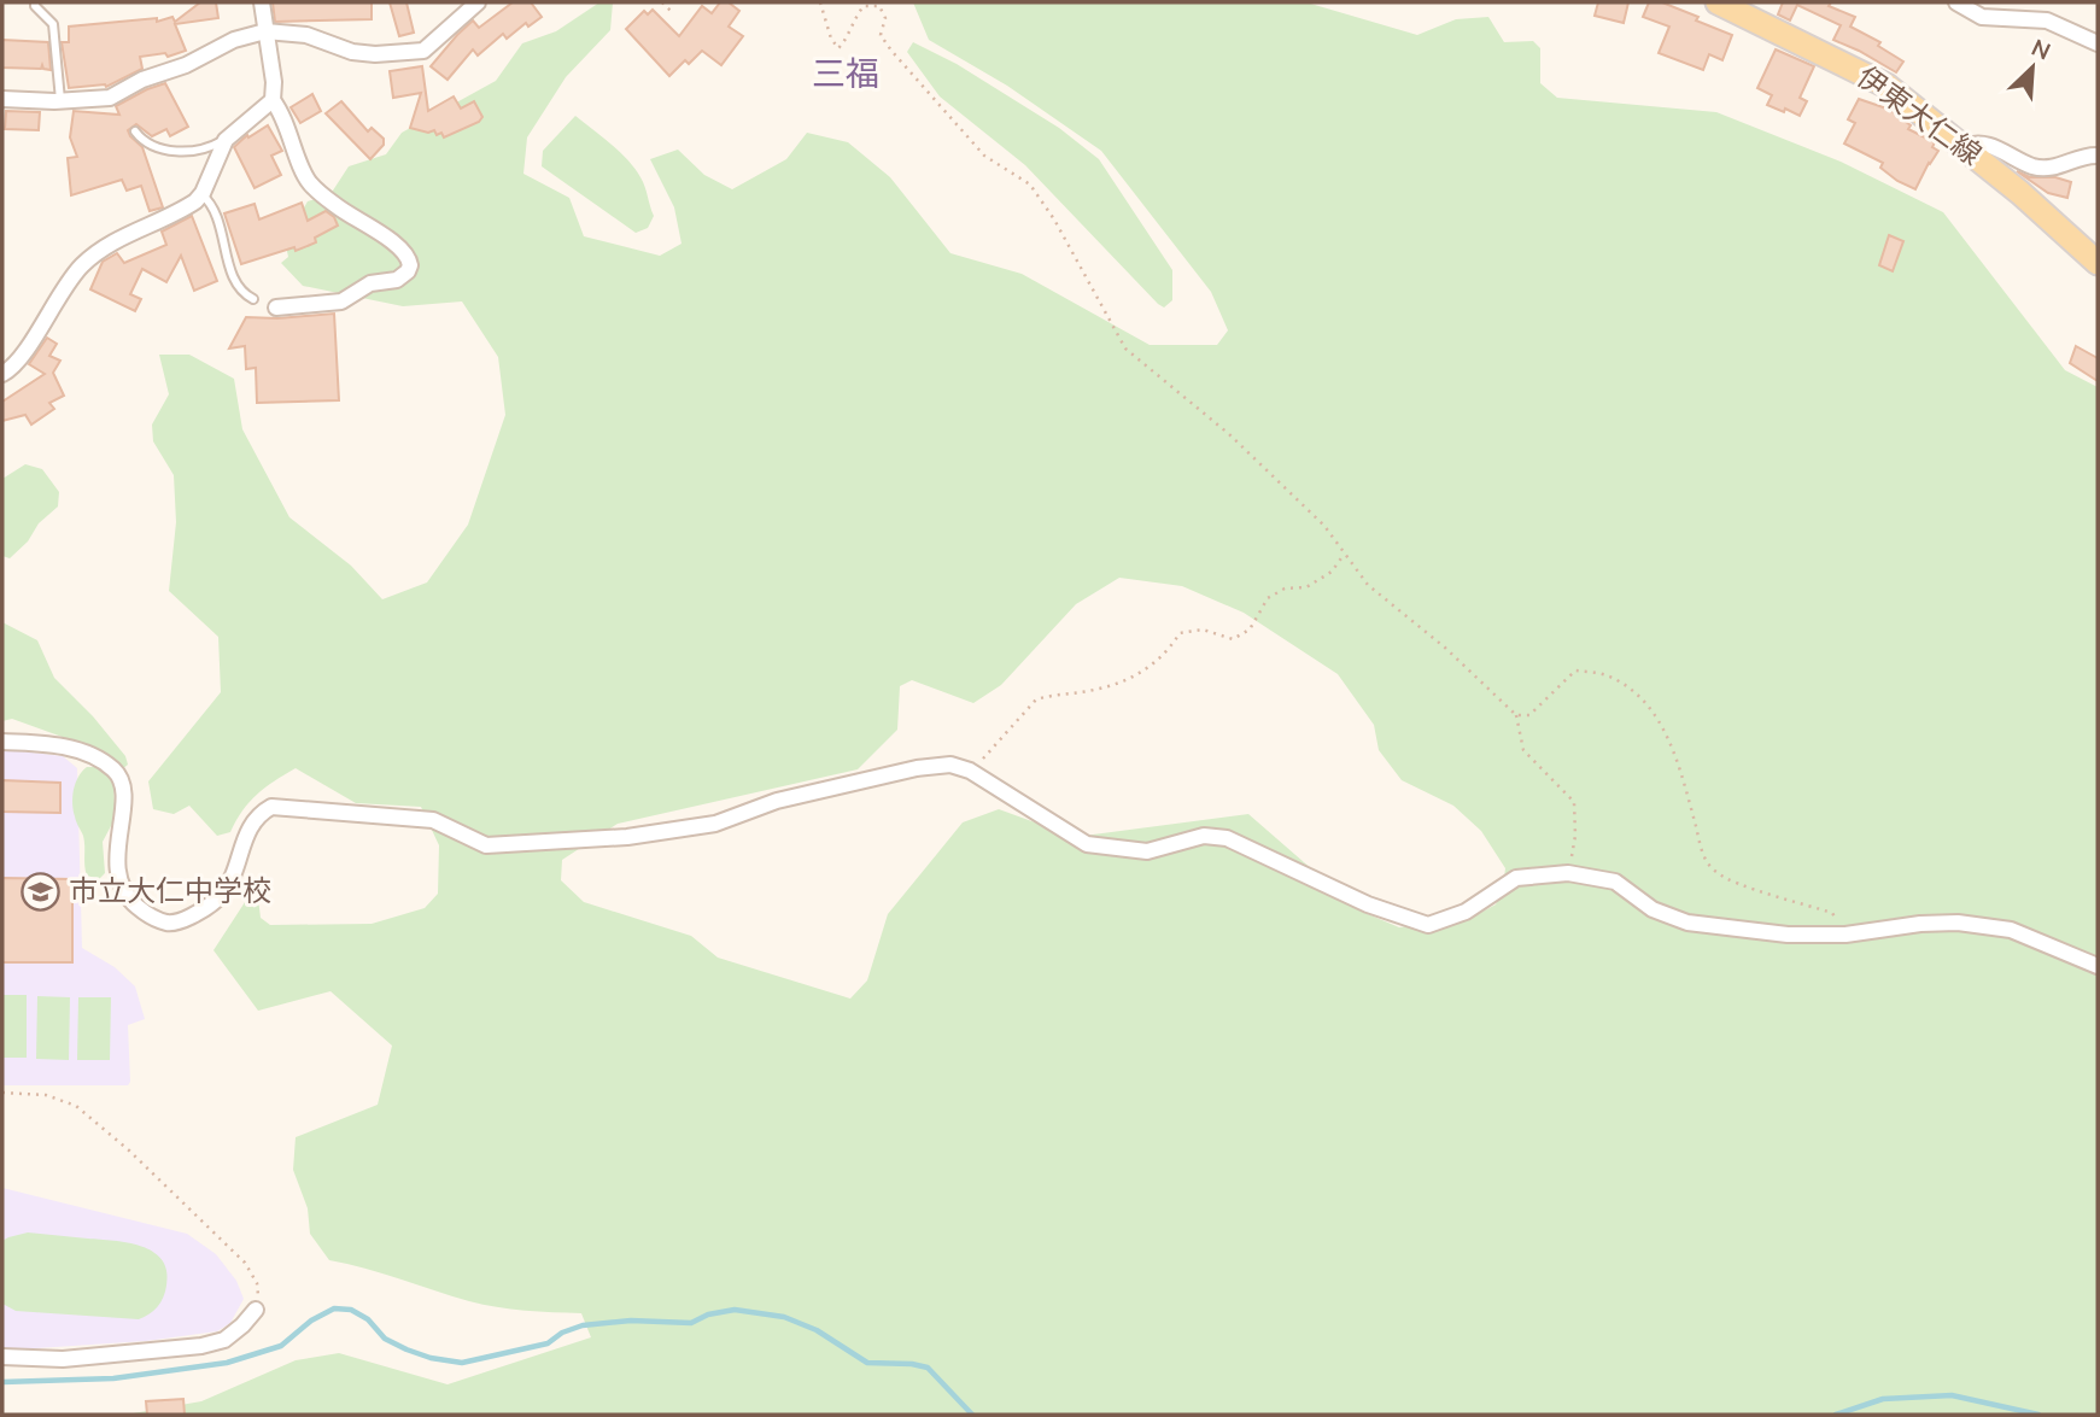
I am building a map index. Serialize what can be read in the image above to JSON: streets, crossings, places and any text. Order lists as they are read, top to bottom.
{
  "streets": {
    "main road": ["伊東大仁線"]
  },
  "districts": ["三福"],
  "places": {
    "school or university": ["市立大仁中学校"]
  },
  "north": "top right"
}
